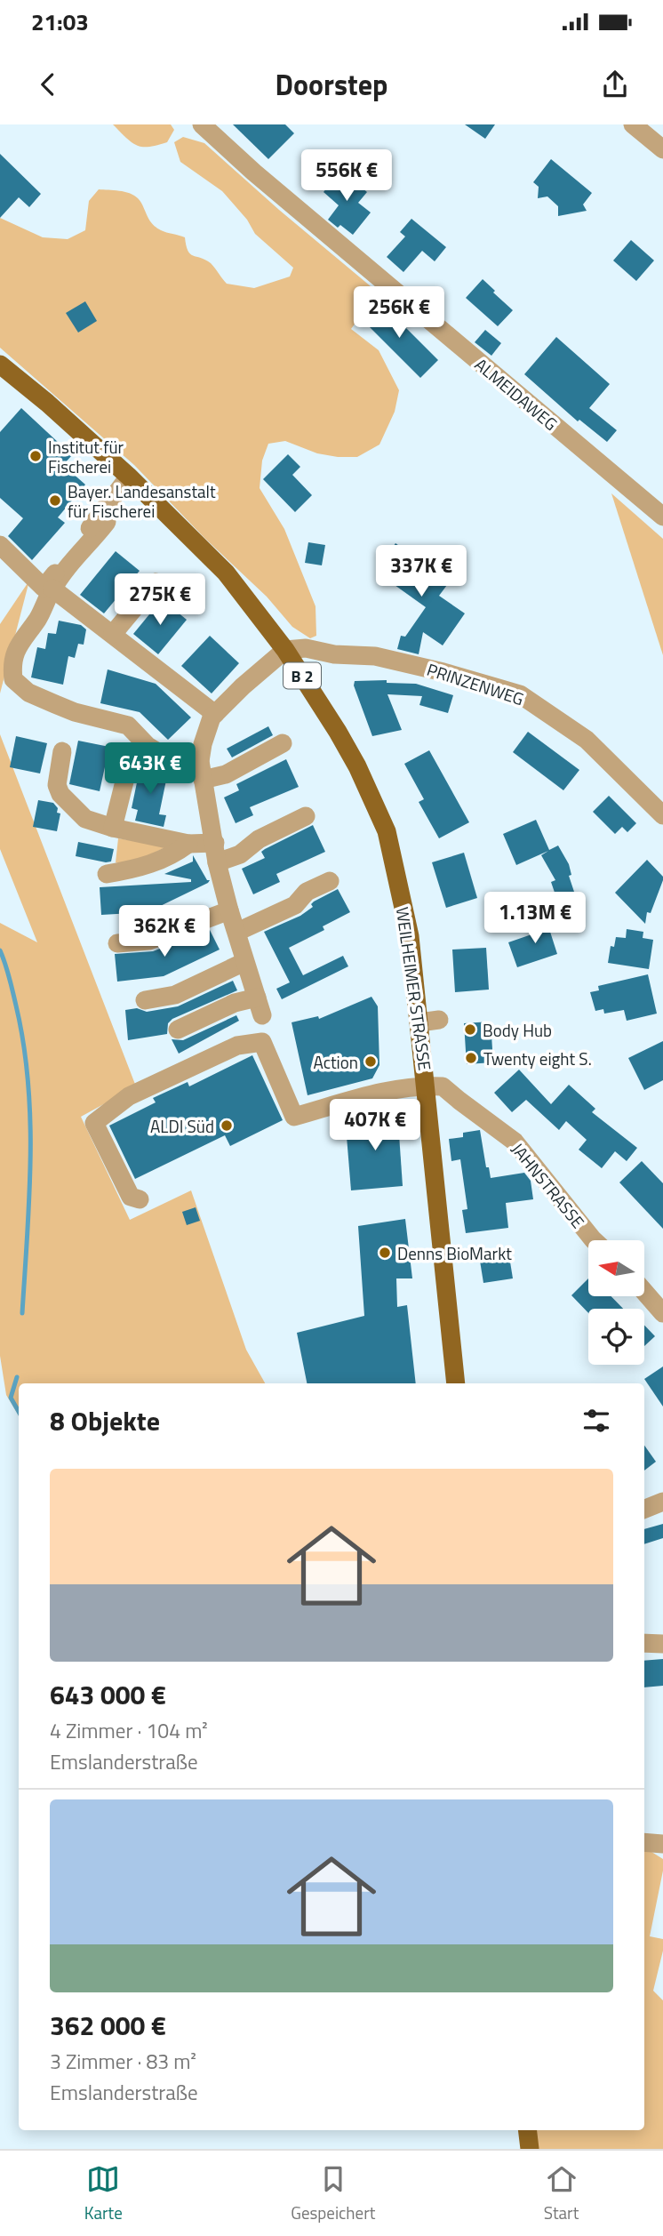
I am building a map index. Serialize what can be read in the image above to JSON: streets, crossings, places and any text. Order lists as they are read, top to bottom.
{
  "streets": {
    "main road": ["B 2", "WEILHEIMER STRASSE"],
    "street": ["ALMEIDAWEG", "PRINZENWEG", "JAHNSTRASSE"]
  },
  "crossings": [
    ["PRINZENWEG", "WEILHEIMER STRASSE"],
    ["WEILHEIMER STRASSE", "JAHNSTRASSE"]
  ],
  "places": [
    "Institut für Fischerei",
    "Bayer. Landesanstalt für Fischerei",
    "Body Hub",
    "Twenty eight S.",
    "Action",
    "ALDI Süd",
    "Denns BioMarkt"
  ],
  "north": "left",
  "page": {
    "status": "21:03",
    "header": "Doorstep",
    "price": [
      "556K €",
      "256K €",
      "337K €",
      "275K €",
      "643K €",
      "1.13M €",
      "362K €",
      "407K €"
    ],
    "heading": "8 Objekte",
    "list": [
      {
        "name": "643 000 €",
        "note": "4 Zimmer · 104 m² · Emslanderstraße"
      },
      {
        "name": "362 000 €",
        "note": "3 Zimmer · 83 m² · Emslanderstraße"
      }
    ],
    "tabs": ["Karte", "Gespeichert", "Start"]
  }
}
